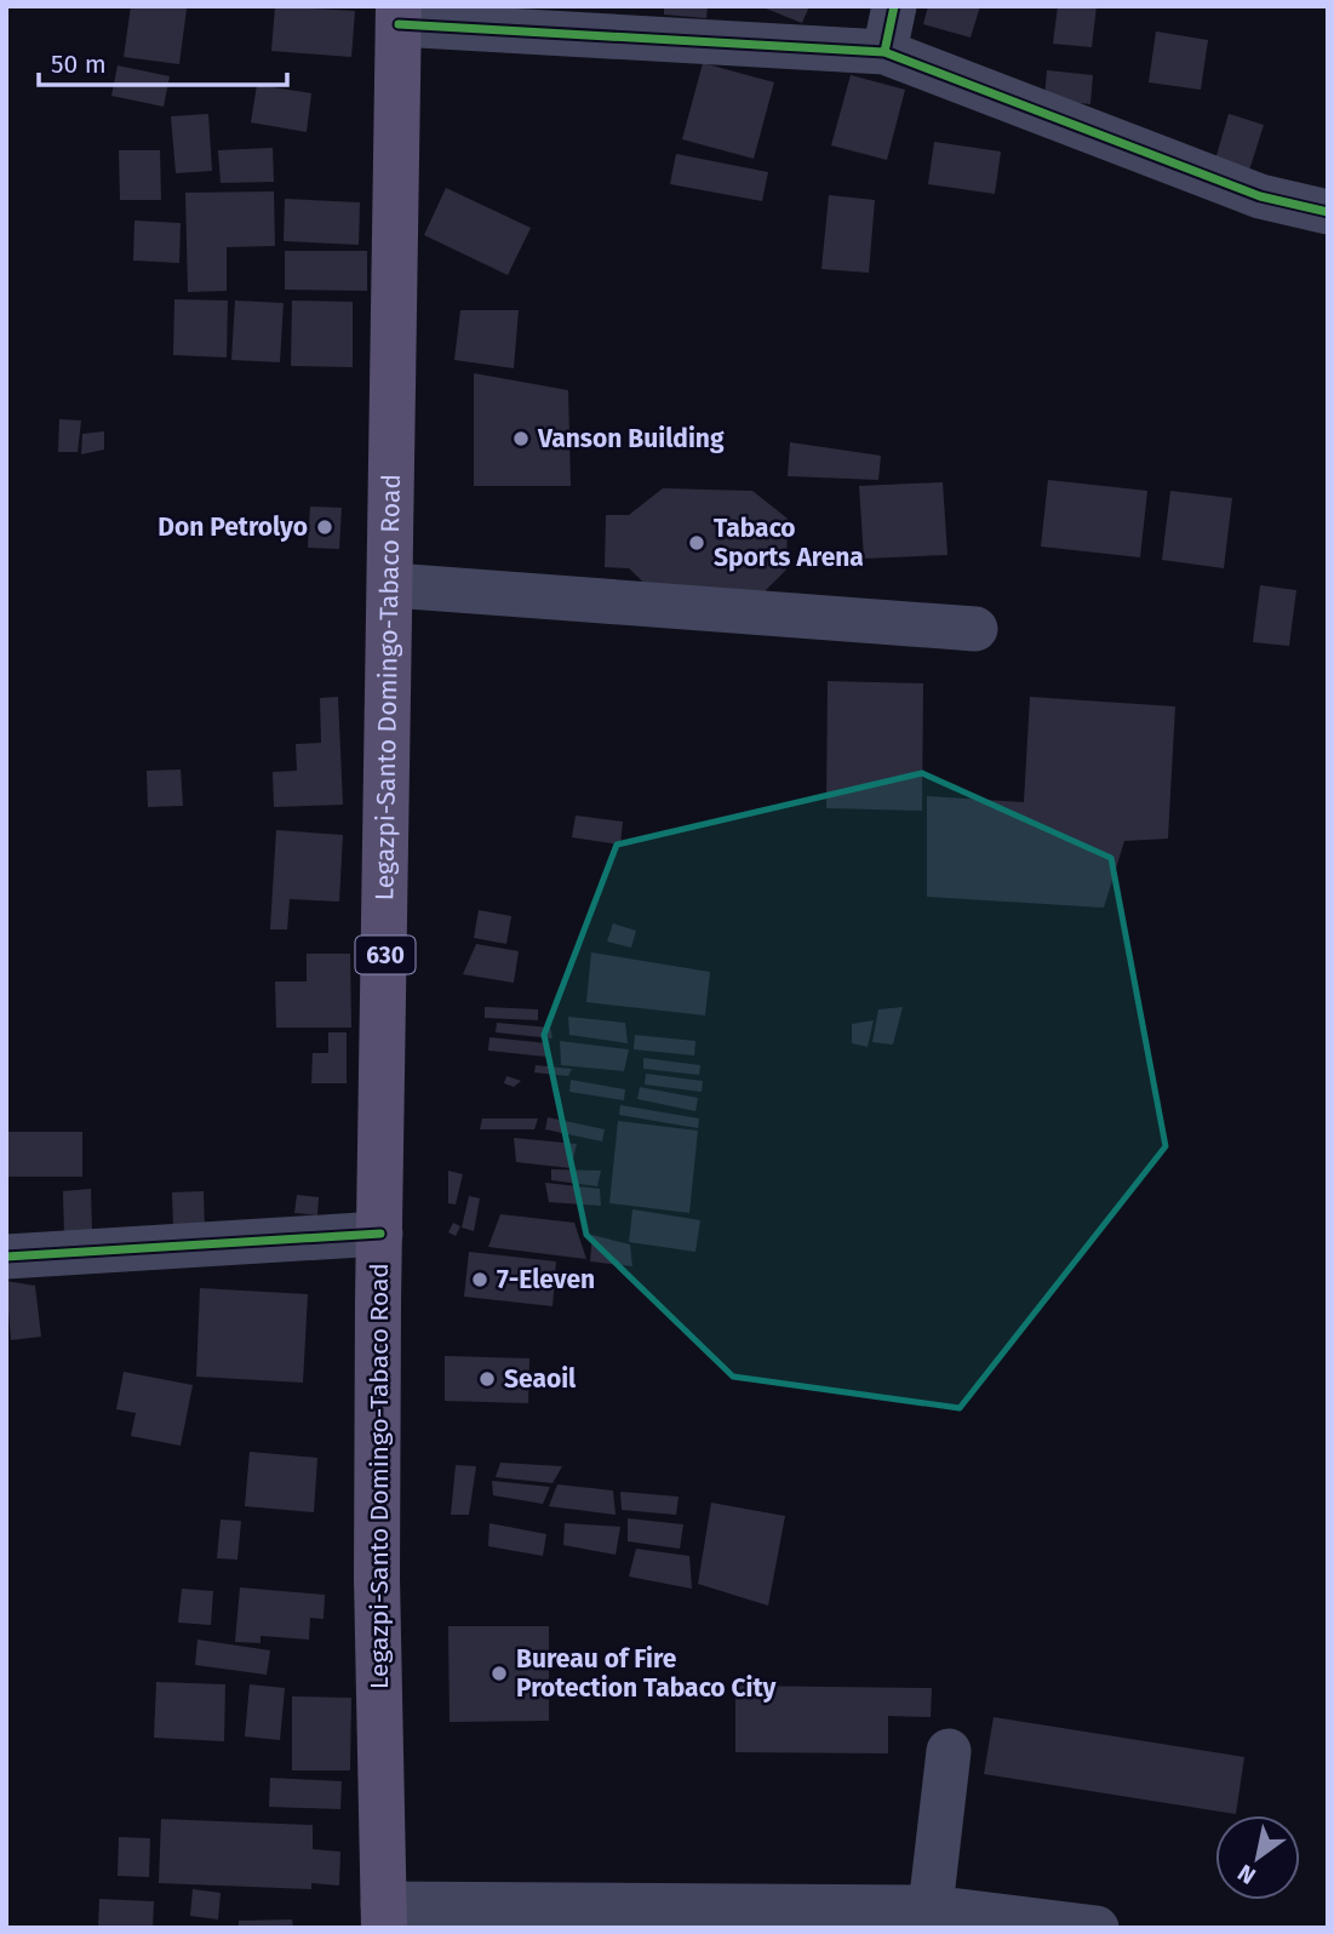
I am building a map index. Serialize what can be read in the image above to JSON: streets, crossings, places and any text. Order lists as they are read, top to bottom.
{
  "streets": {
    "main road": ["Legazpi-Santo Domingo-Tabaco Road", "630"]
  },
  "places": [
    "Vanson Building",
    "Don Petrolyo",
    "Tabaco Sports Arena",
    "7-Eleven",
    "Seaoil",
    "Bureau of Fire Protection Tabaco City"
  ],
  "scale_bar": "50 m",
  "north": "bottom left"
}
